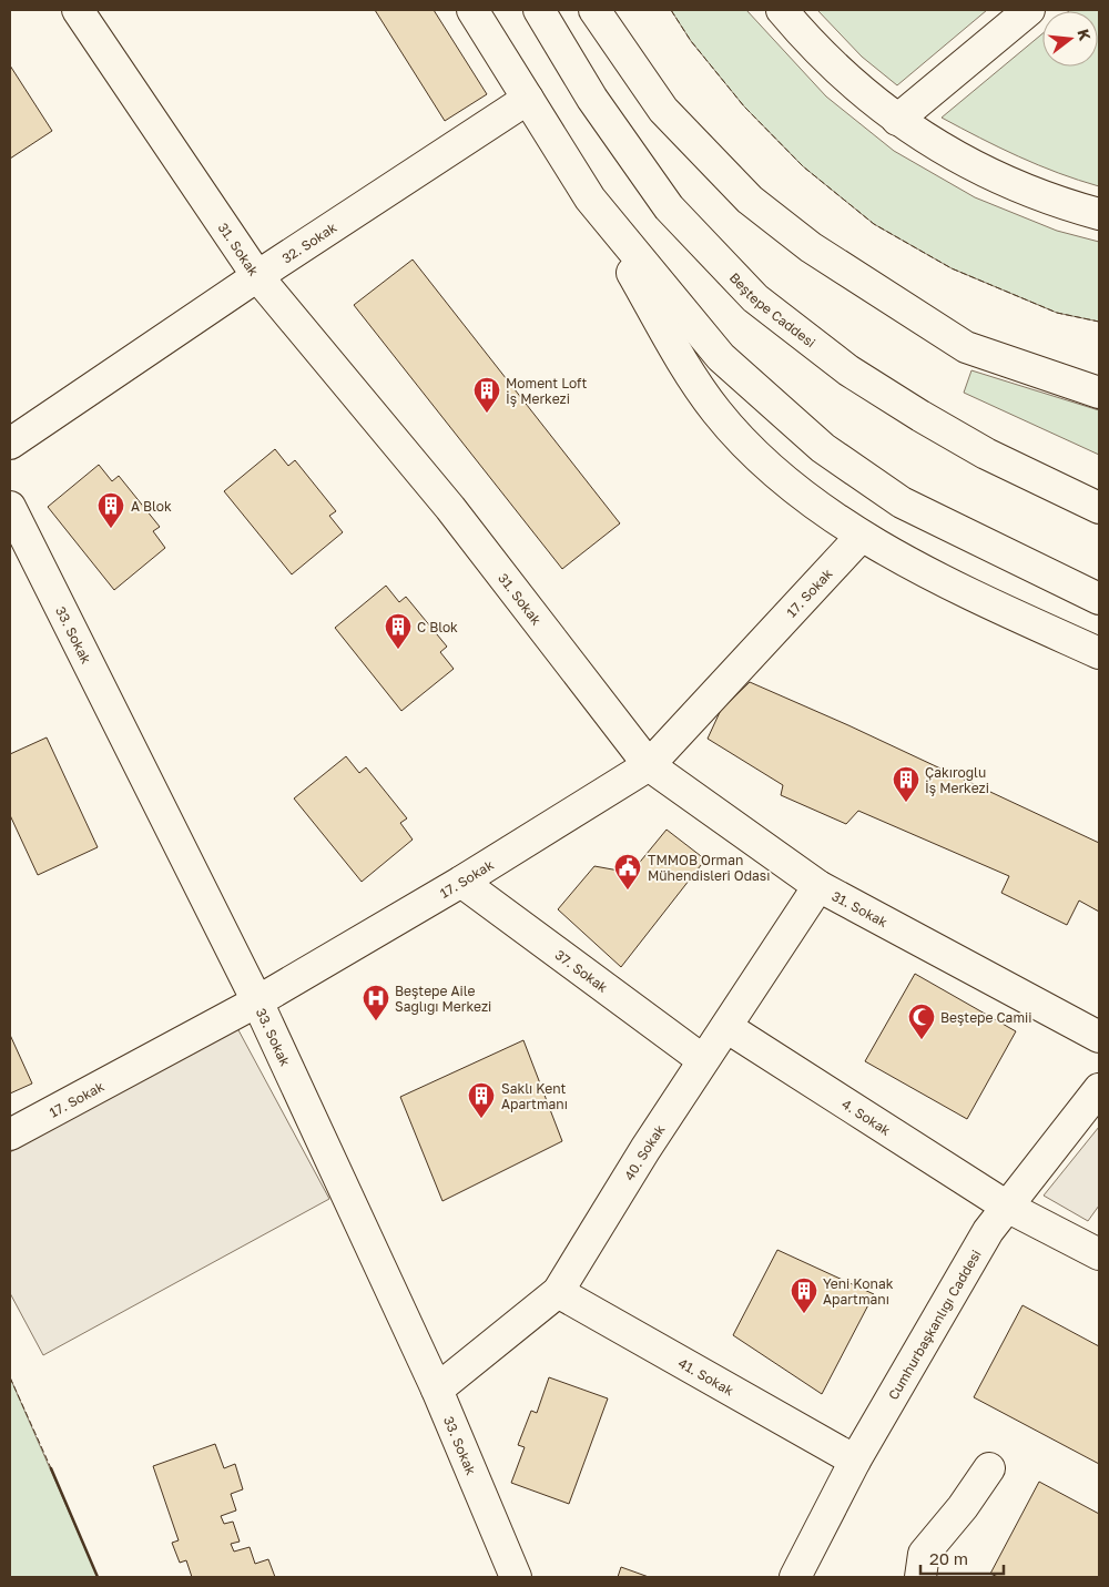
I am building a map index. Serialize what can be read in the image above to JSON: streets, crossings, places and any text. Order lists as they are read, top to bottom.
{
  "streets": {
    "street": [
      "32. Sokak",
      "31. Sokak",
      "Beştepe Caddesi",
      "17. Sokak",
      "33. Sokak",
      "37. Sokak",
      "4. Sokak",
      "40. Sokak",
      "Cumhurbaşkanlığı Caddesi",
      "41. Sokak"
    ]
  },
  "crossings": [
    ["32. Sokak", "31. Sokak"],
    ["31. Sokak", "17. Sokak"],
    ["31. Sokak", "40. Sokak"],
    ["17. Sokak", "33. Sokak"],
    ["17. Sokak", "37. Sokak"],
    ["33. Sokak", "40. Sokak"],
    ["37. Sokak", "40. Sokak"],
    ["4. Sokak", "40. Sokak"],
    ["4. Sokak", "Cumhurbaşkanlığı Caddesi"],
    ["40. Sokak", "41. Sokak"],
    ["Cumhurbaşkanlığı Caddesi", "41. Sokak"]
  ],
  "places": {
    "building": [
      "Moment Loft İş Merkezi",
      "A Blok",
      "C Blok",
      "Çakıroğlu İş Merkezi",
      "Saklı Kent Apartmanı",
      "Yeni Konak Apartmanı"
    ],
    "public building": ["TMMOB Orman Mühendisleri Odası"],
    "hospital": ["Beştepe Aile Sağlığı Merkezi"],
    "mosque": ["Beştepe Camii"]
  },
  "scale_bar": "20 m",
  "north": "right"
}
